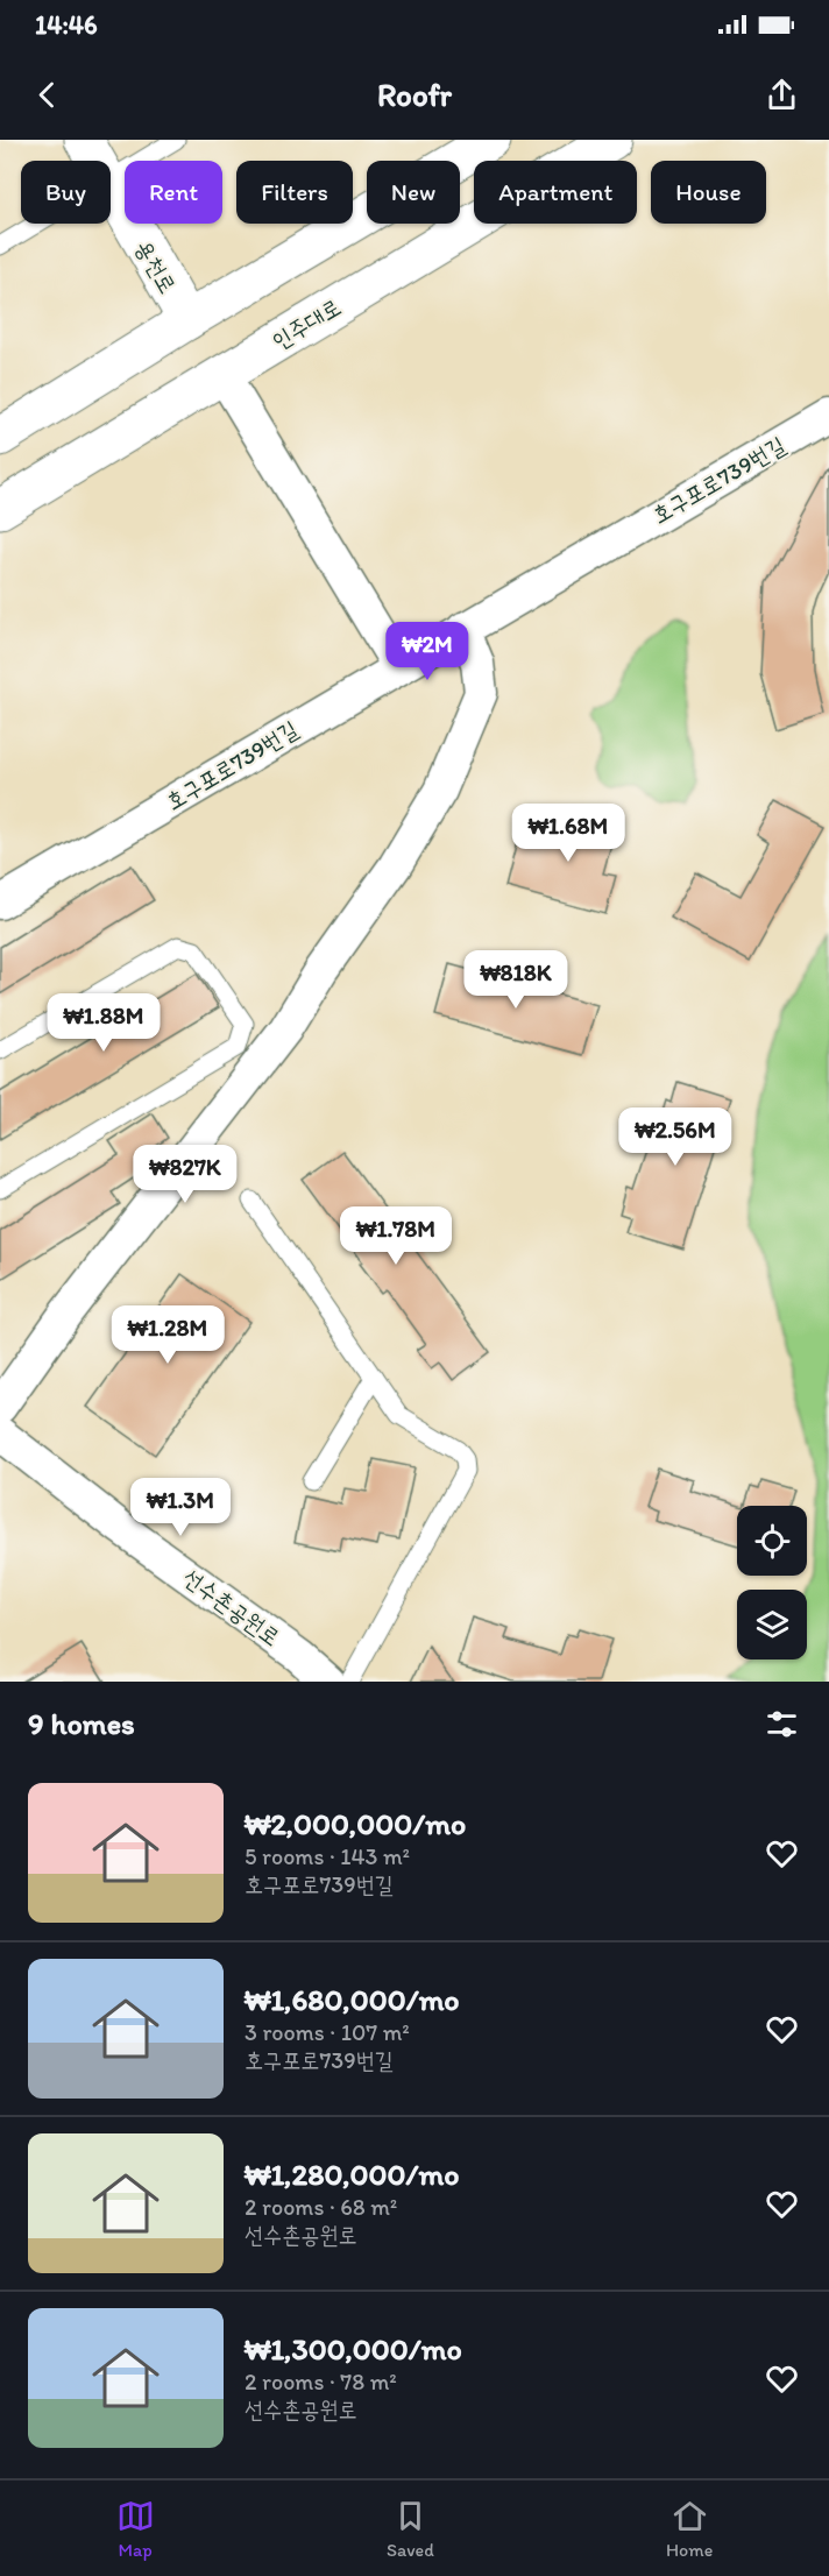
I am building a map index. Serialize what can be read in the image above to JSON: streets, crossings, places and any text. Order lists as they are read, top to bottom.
{
  "streets": {
    "main road": ["용천로", "인주대로"],
    "street": ["호구포로739번길", "선수촌공원로"]
  },
  "page": {
    "status": "14:46",
    "header": "Roofr",
    "chip": [
      "Buy",
      "Rent",
      "Filters",
      "New",
      "Apartment",
      "House"
    ],
    "price": [
      "₩2M",
      "₩1.68M",
      "₩818K",
      "₩1.88M",
      "₩2.56M",
      "₩827K",
      "₩1.78M",
      "₩1.28M",
      "₩1.3M"
    ],
    "heading": "9 homes",
    "list": [
      {
        "name": "₩2,000,000/mo",
        "note": "5 rooms · 143 m² · 호구포로739번길"
      },
      {
        "name": "₩1,680,000/mo",
        "note": "3 rooms · 107 m² · 호구포로739번길"
      },
      {
        "name": "₩1,280,000/mo",
        "note": "2 rooms · 68 m² · 선수촌공원로"
      },
      {
        "name": "₩1,300,000/mo",
        "note": "2 rooms · 78 m² · 선수촌공원로"
      }
    ],
    "tabs": ["Map", "Saved", "Home"]
  }
}
